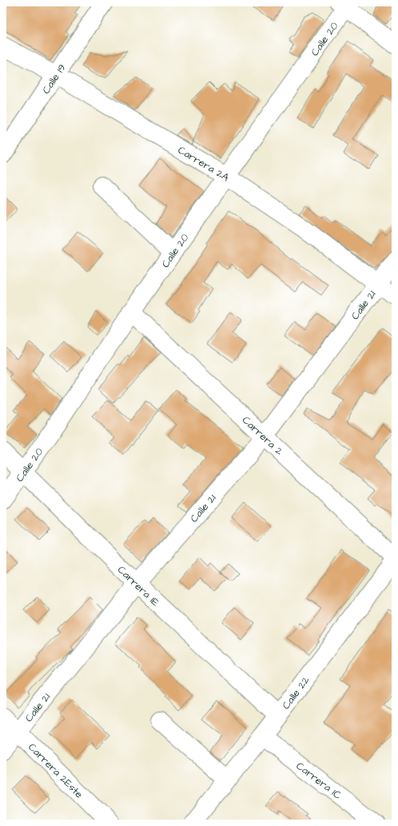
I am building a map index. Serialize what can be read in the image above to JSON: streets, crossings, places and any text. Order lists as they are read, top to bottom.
{
  "streets": {
    "street": [
      "Calle 20",
      "Calle 19",
      "Carrera 2A",
      "Calle 21",
      "Carrera 2",
      "Carrera 1E",
      "Calle 22",
      "Carrera 2Este",
      "Carrera 1C"
    ]
  },
  "crossings": [
    ["Calle 20", "Carrera 2A"],
    ["Calle 20", "Carrera 2"],
    ["Calle 20", "Carrera 1E"],
    ["Calle 19", "Carrera 2A"],
    ["Carrera 2A", "Calle 21"],
    ["Calle 21", "Carrera 2"],
    ["Calle 21", "Carrera 1E"],
    ["Calle 21", "Carrera 2Este"],
    ["Carrera 2", "Calle 22"],
    ["Carrera 1E", "Calle 22"],
    ["Calle 22", "Carrera 1C"]
  ]
}
